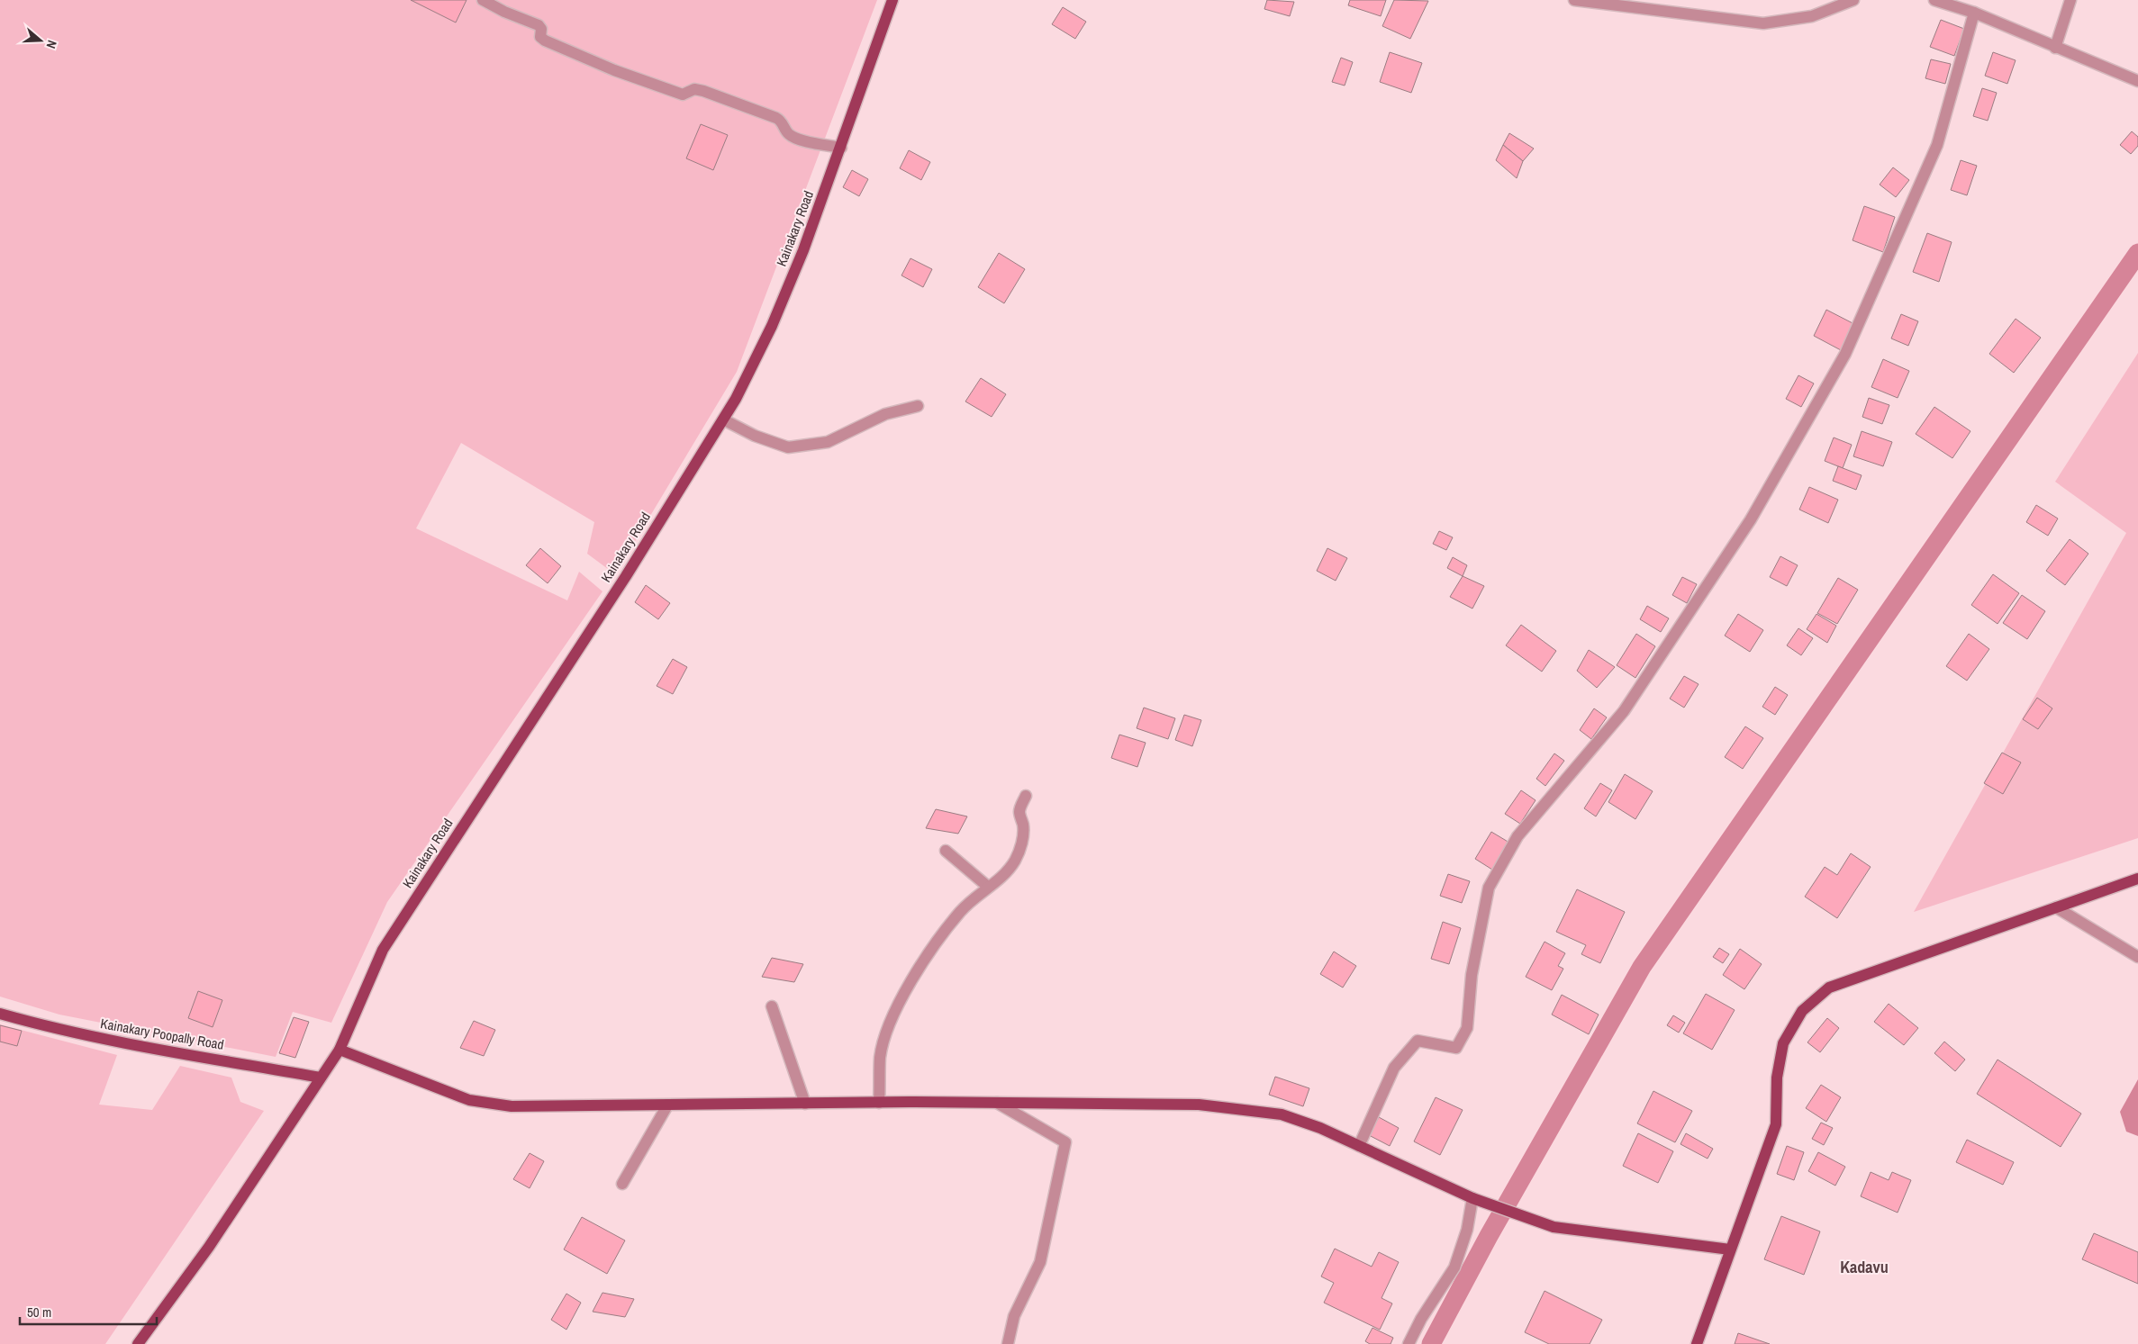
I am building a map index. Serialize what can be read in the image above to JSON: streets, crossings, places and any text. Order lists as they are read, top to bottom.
{
  "streets": {
    "main road": ["Kainakary Road", "Kainakary Poopally Road"]
  },
  "crossings": [
    ["Kainakary Road", "Kainakary Poopally Road"]
  ],
  "districts": ["Kadavu"],
  "scale_bar": "50 m",
  "north": "right"
}
